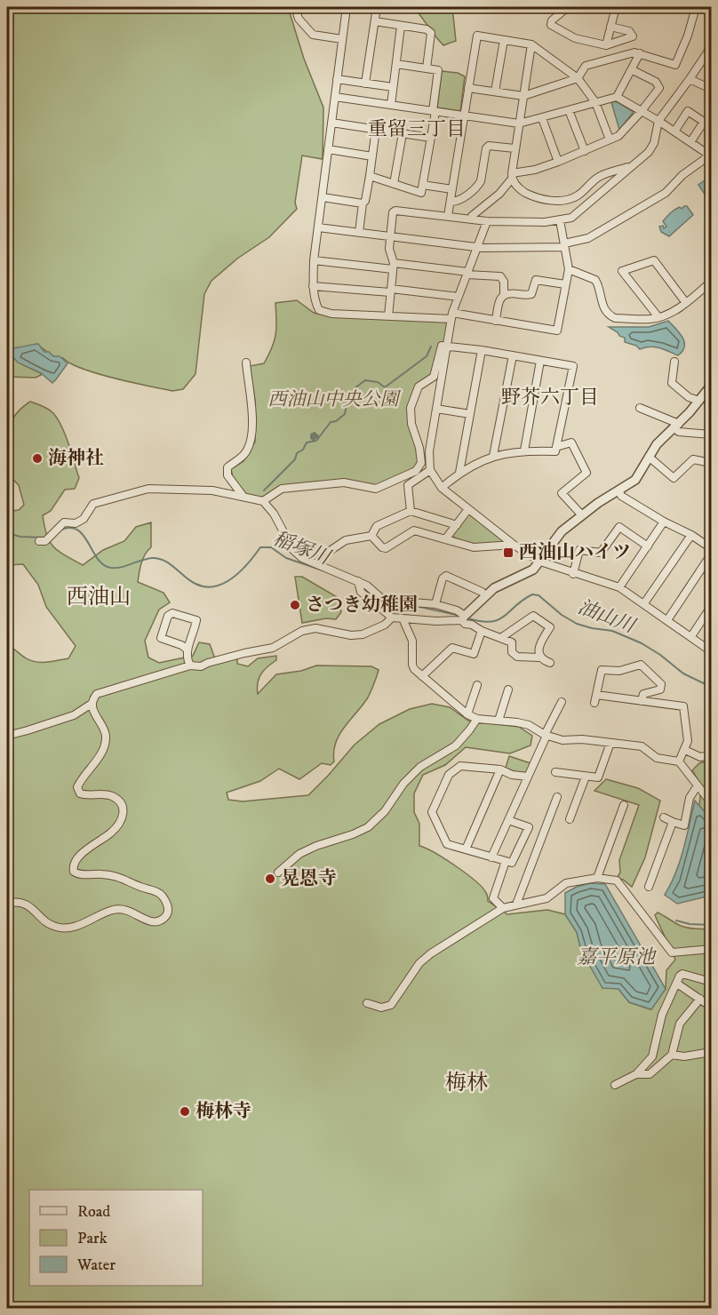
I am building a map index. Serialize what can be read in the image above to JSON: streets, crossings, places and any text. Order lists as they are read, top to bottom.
{
  "districts": [
    "重留三丁目",
    "野芥六丁目",
    "西油山",
    "梅林"
  ],
  "water": ["稲塚川", "油山川", "嘉平原池"],
  "parks": ["西油山中央公園"],
  "places": {
    "other": [
      "海神社",
      "さつき幼稚園",
      "晃恩寺",
      "梅林寺"
    ],
    "transit": ["西油山ハイツ"]
  },
  "legend": ["Road", "Park", "Water"]
}
